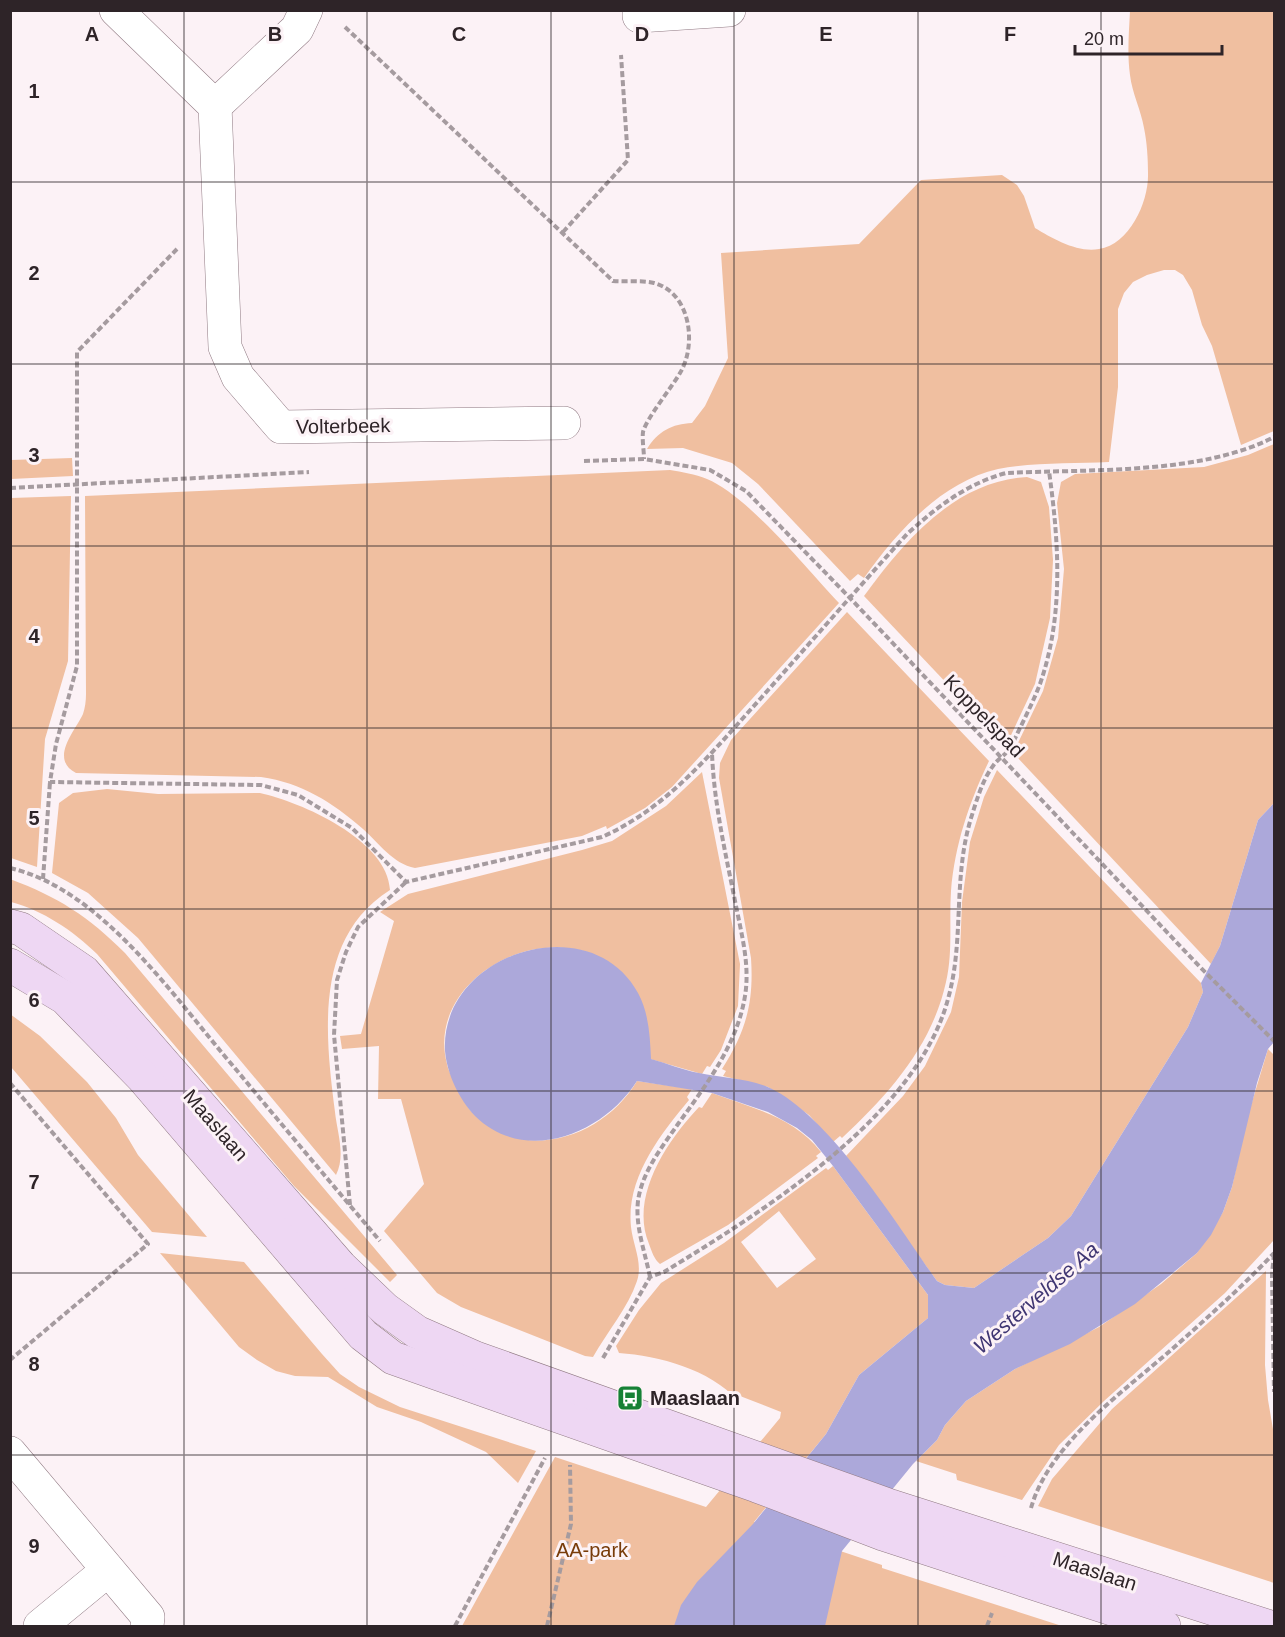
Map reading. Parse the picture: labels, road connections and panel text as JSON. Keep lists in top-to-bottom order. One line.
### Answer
{"streets":{"street":["Volterbeek","Maaslaan"],"path":["Koppelspad"]},"water":["Westerveldse Aa"],"parks":["AA-park"],"places":{"bus stop":["Maaslaan"]},"scale_bar":"20 m","grid":{"columns":["A","B","C","D","E","F"],"rows":["1","2","3","4","5","6","7","8","9"]}}
